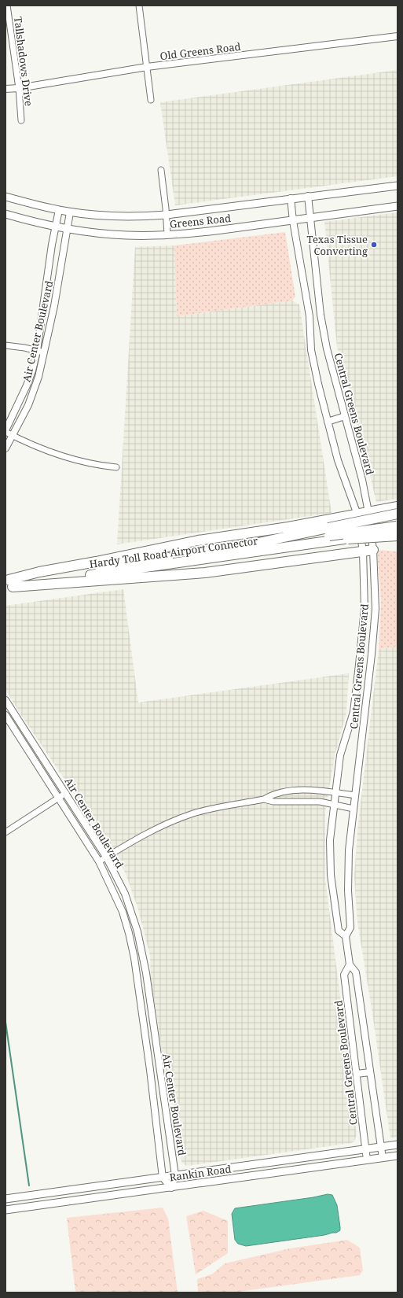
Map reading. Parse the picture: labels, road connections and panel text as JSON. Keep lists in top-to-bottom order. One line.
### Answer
{"streets":{"highway":["Hardy Toll Road Airport Connector"],"main road":["Greens Road","Rankin Road"],"street":["Old Greens Road","Tallshadows Drive","Air Center Boulevard","Central Greens Boulevard"]},"crossings":[["Old Greens Road","Tallshadows Drive"],["Greens Road","Air Center Boulevard"],["Greens Road","Central Greens Boulevard"],["Air Center Boulevard","Rankin Road"],["Central Greens Boulevard","Rankin Road"]],"places":["Texas Tissue Converting"]}
